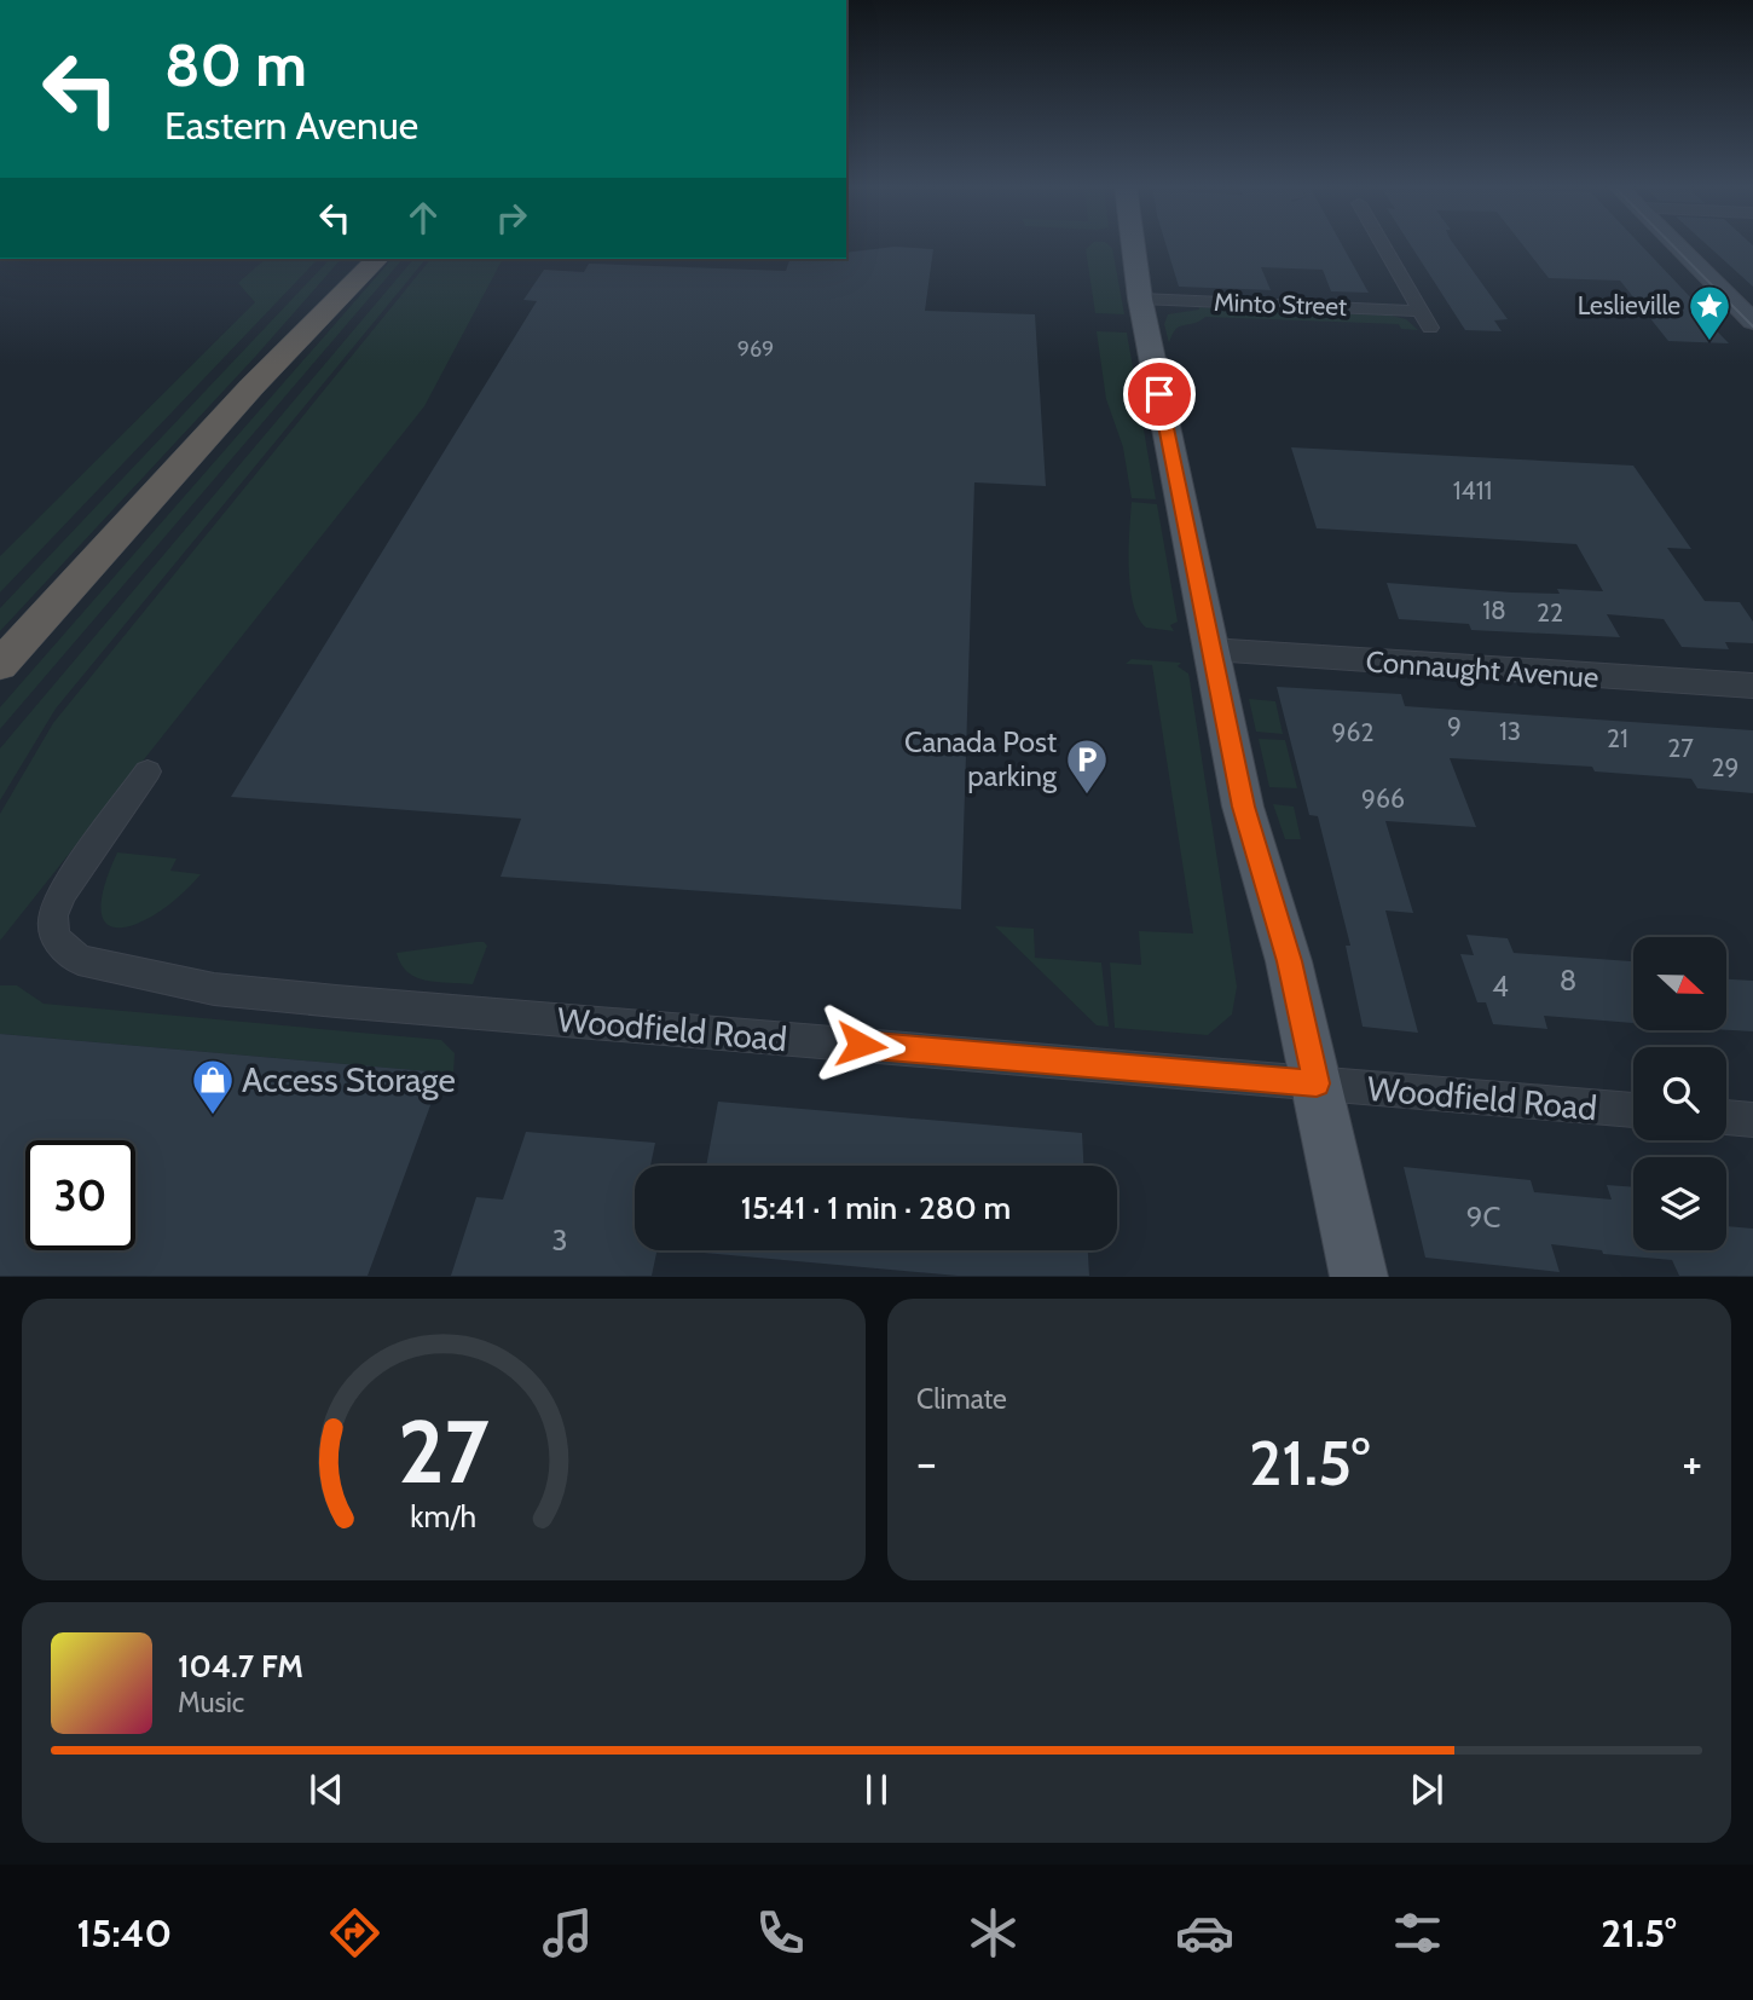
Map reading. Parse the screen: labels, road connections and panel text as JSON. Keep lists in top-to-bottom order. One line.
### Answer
{"streets":{"street":["Minto Street","Connaught Avenue","Woodfield Road"]},"places":{"place":["Leslieville"],"parking":["Canada Post parking"],"shop":["Access Storage"]},"house_numbers":["969","1411","18","22","9","13","962","21","27","29","966","8","4","9C","3"],"north":"right","page":{"turn":["80 m","Eastern Avenue"],"limit":"30","trip":"15:41 · 1 min · 280 m","tile":"Climate","heat":["−","21.5°","+"],"song":["104.7 FM","Music"],"tabs":["15:40","21.5°"],"gauge":["27","km/h"]}}
